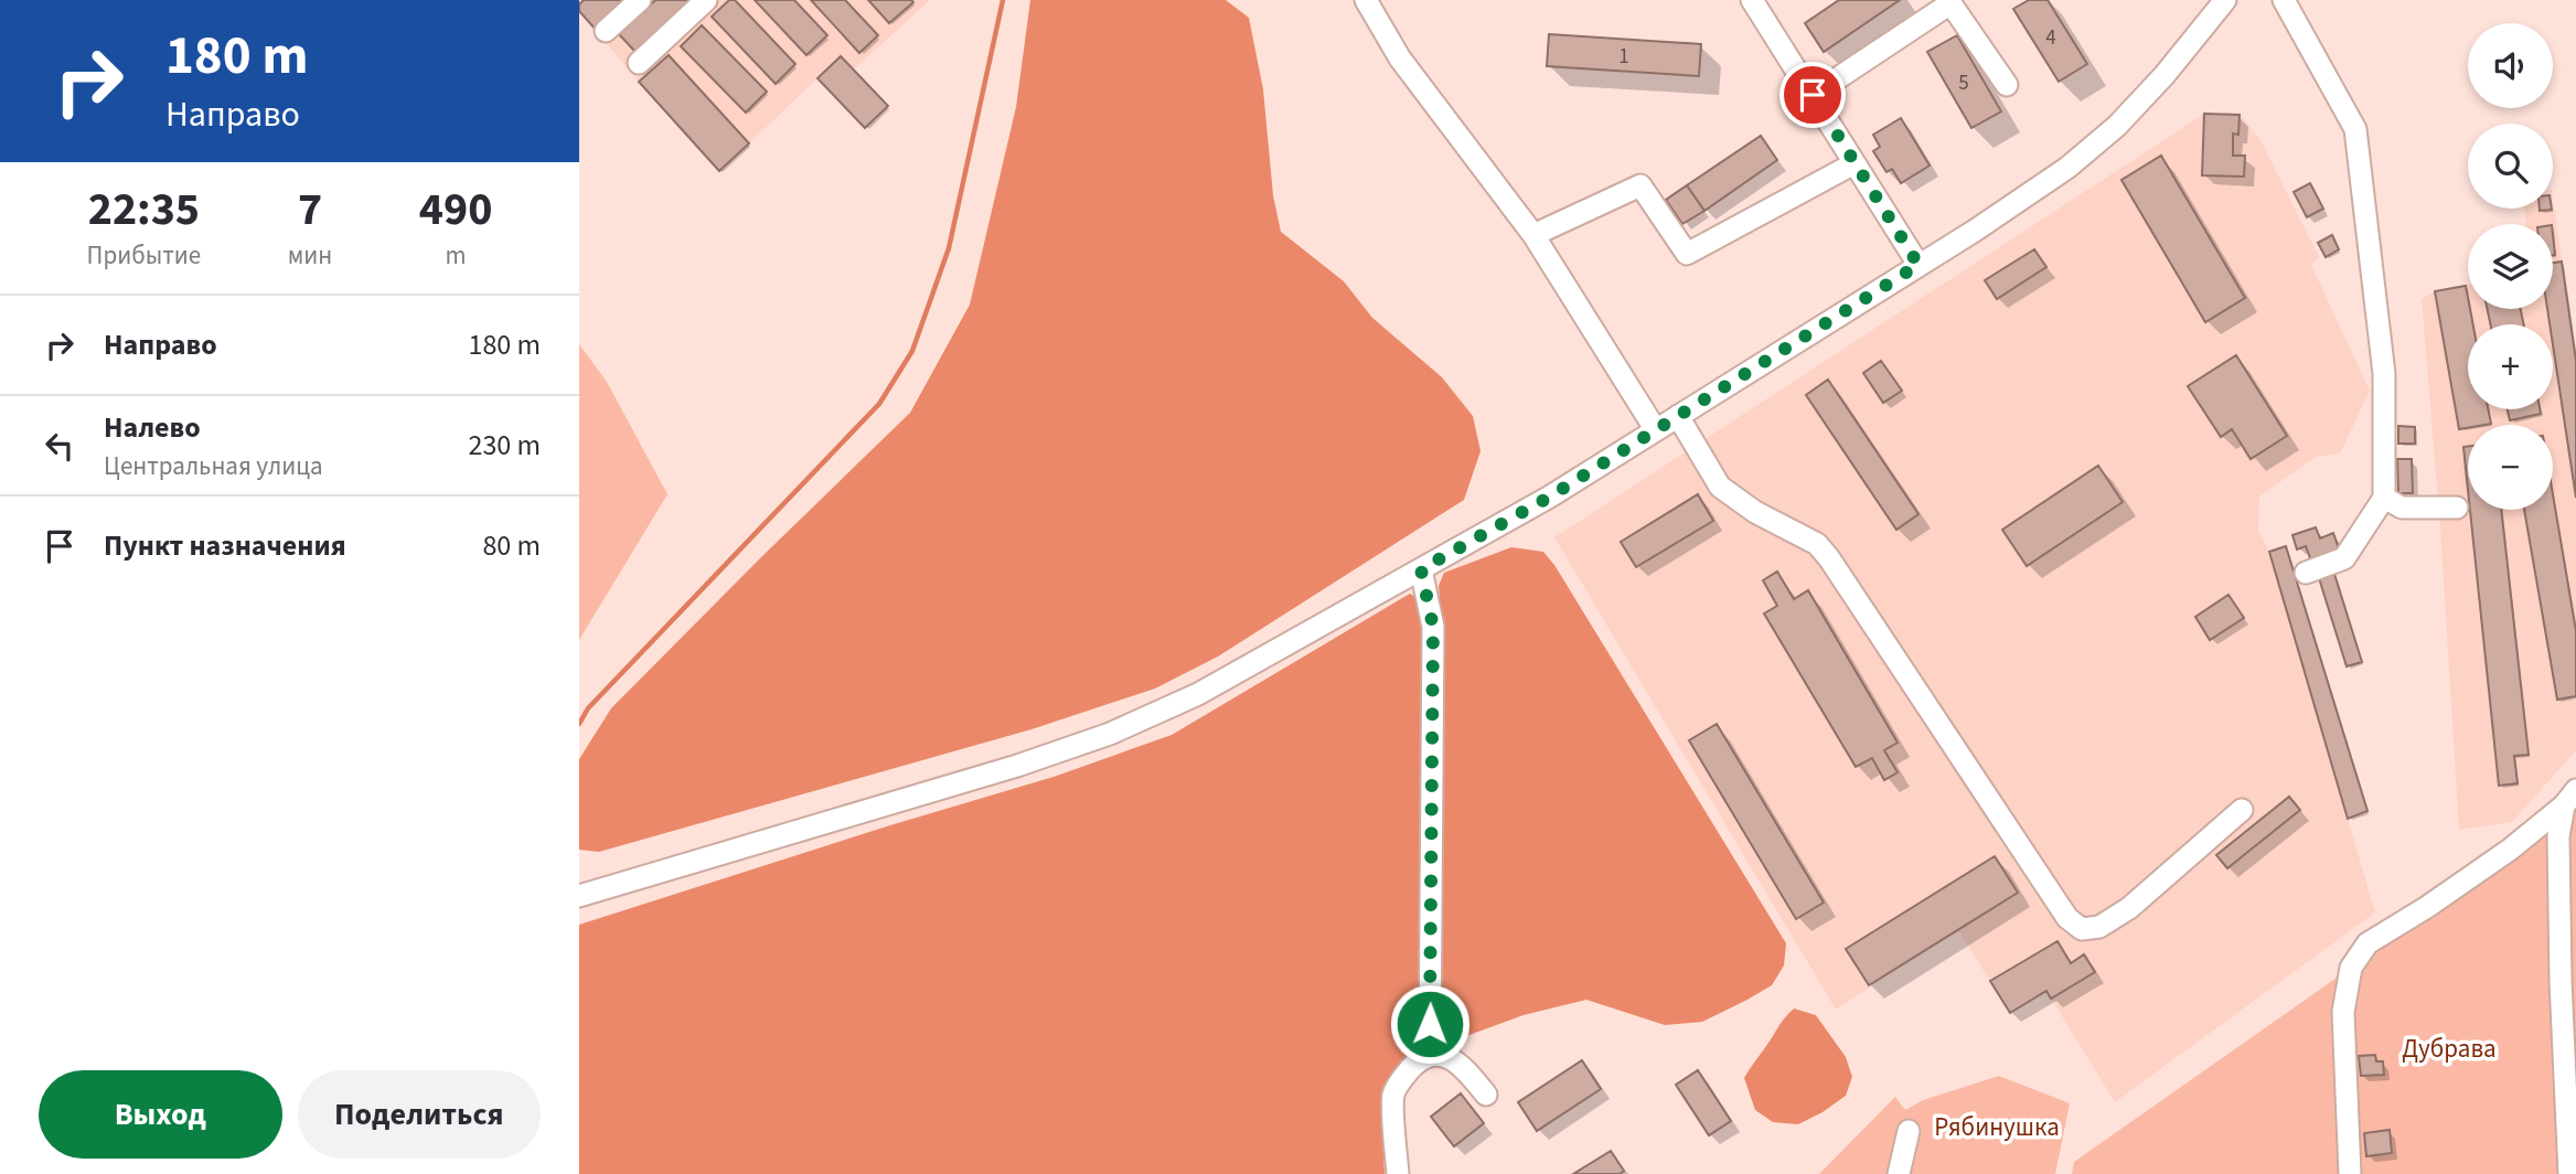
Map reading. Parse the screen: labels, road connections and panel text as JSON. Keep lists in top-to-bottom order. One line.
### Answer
{"parks":["Дубрава","Рябинушка"],"house_numbers":["4","1","5"],"page":{"turn":["180 m","Направо"],"map_buttons":["+","−"],"eta":["22:35","Прибытие","7","мин","490","m"],"list":[{"name":"Направо","value":"180 m"},{"name":"Налево","note":"Центральная улица","value":"230 m"},{"name":"Пункт назначения","value":"80 m"}],"buttons":["Выход","Поделиться"]}}
